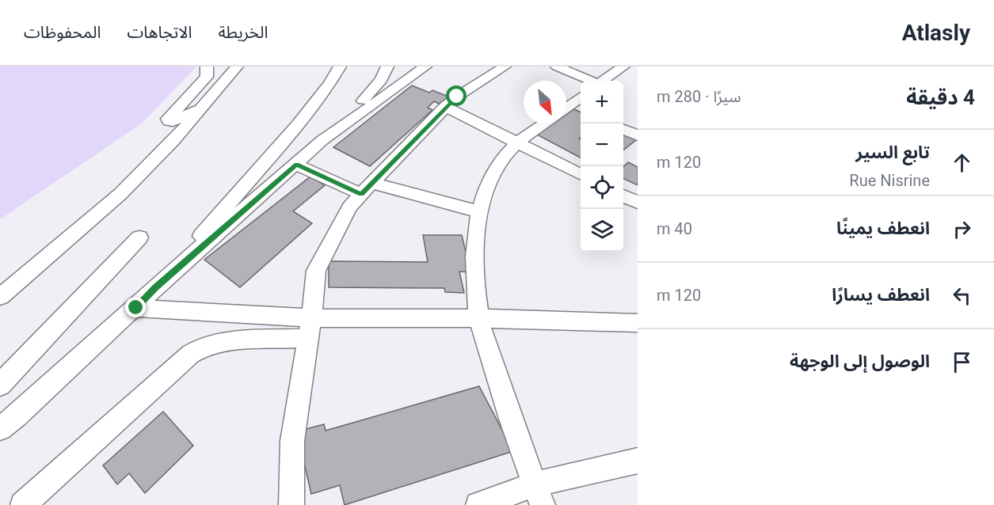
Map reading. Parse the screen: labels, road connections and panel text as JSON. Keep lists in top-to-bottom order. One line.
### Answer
{"north":"bottom right","page":{"header":"Atlasly","nav":["الخريطة","الاتجاهات","المحفوظات"],"heading":["4 دقيقة","سيرًا · 280 m"],"map_buttons":["+","−"],"list":[["تابع السير","Rue Nisrine","120 m"],["انعطف يمينًا","40 m"],["انعطف يسارًا","120 m"],"الوصول إلى الوجهة"]}}
